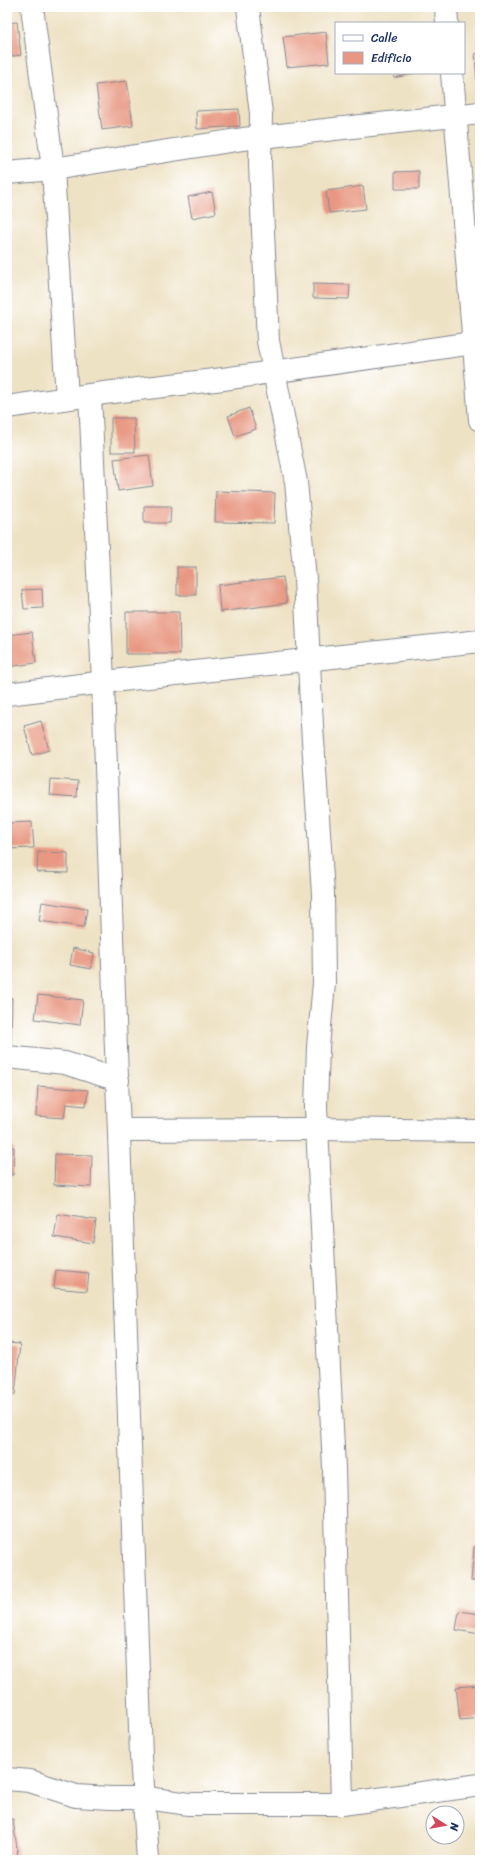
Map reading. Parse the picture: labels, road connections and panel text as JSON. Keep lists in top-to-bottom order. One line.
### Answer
{"legend":["Calle","Edificio"],"north":"right"}
